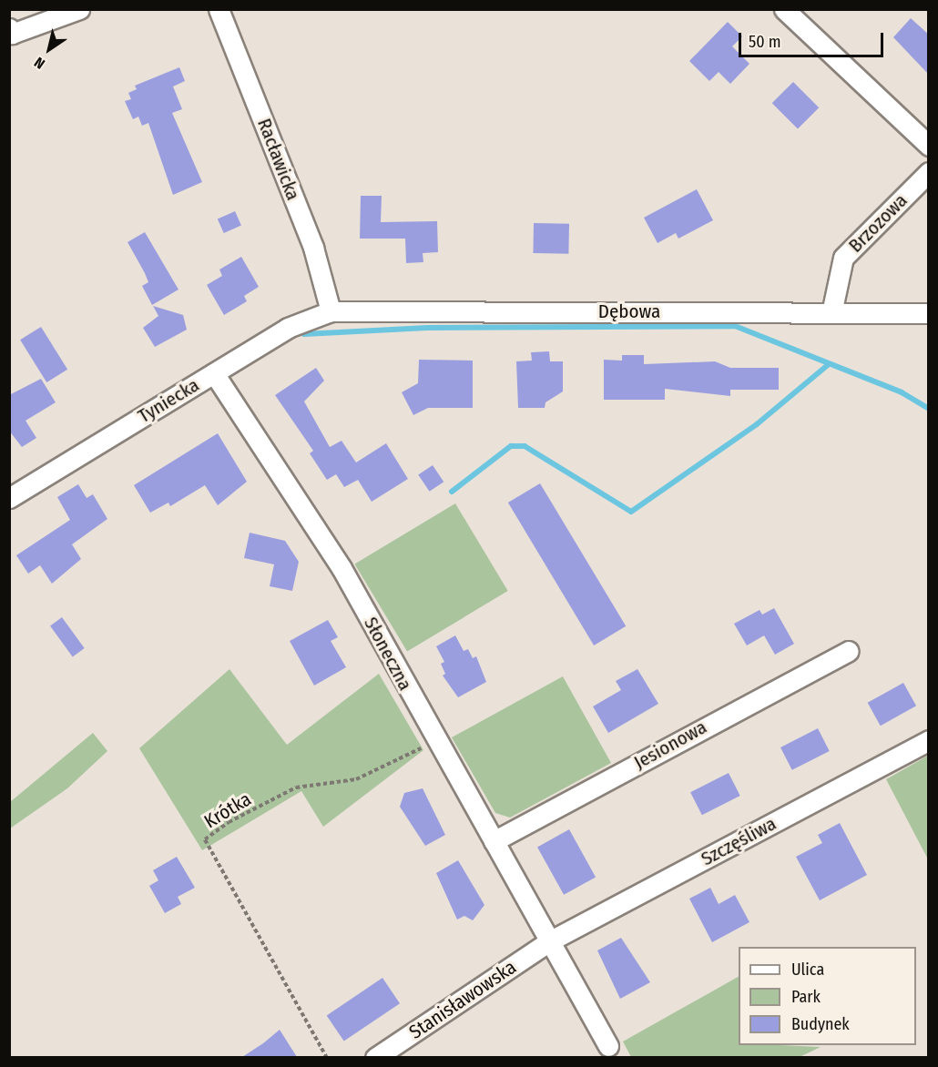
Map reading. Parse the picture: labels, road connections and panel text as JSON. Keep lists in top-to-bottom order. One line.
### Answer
{"streets":{"street":["Racławicka","Brzozowa","Dębowa","Tyniecka","Słoneczna","Jesionowa","Szczęśliwa","Stanisławowska"],"path":["Krótka"]},"crossings":[["Racławicka","Dębowa"],["Racławicka","Tyniecka"],["Brzozowa","Dębowa"],["Dębowa","Tyniecka"],["Tyniecka","Słoneczna"],["Słoneczna","Jesionowa"],["Słoneczna","Krótka"],["Słoneczna","Szczęśliwa"],["Słoneczna","Stanisławowska"],["Szczęśliwa","Stanisławowska"]],"legend":["Ulica","Park","Budynek"],"scale_bar":"50 m","north":"bottom left"}
